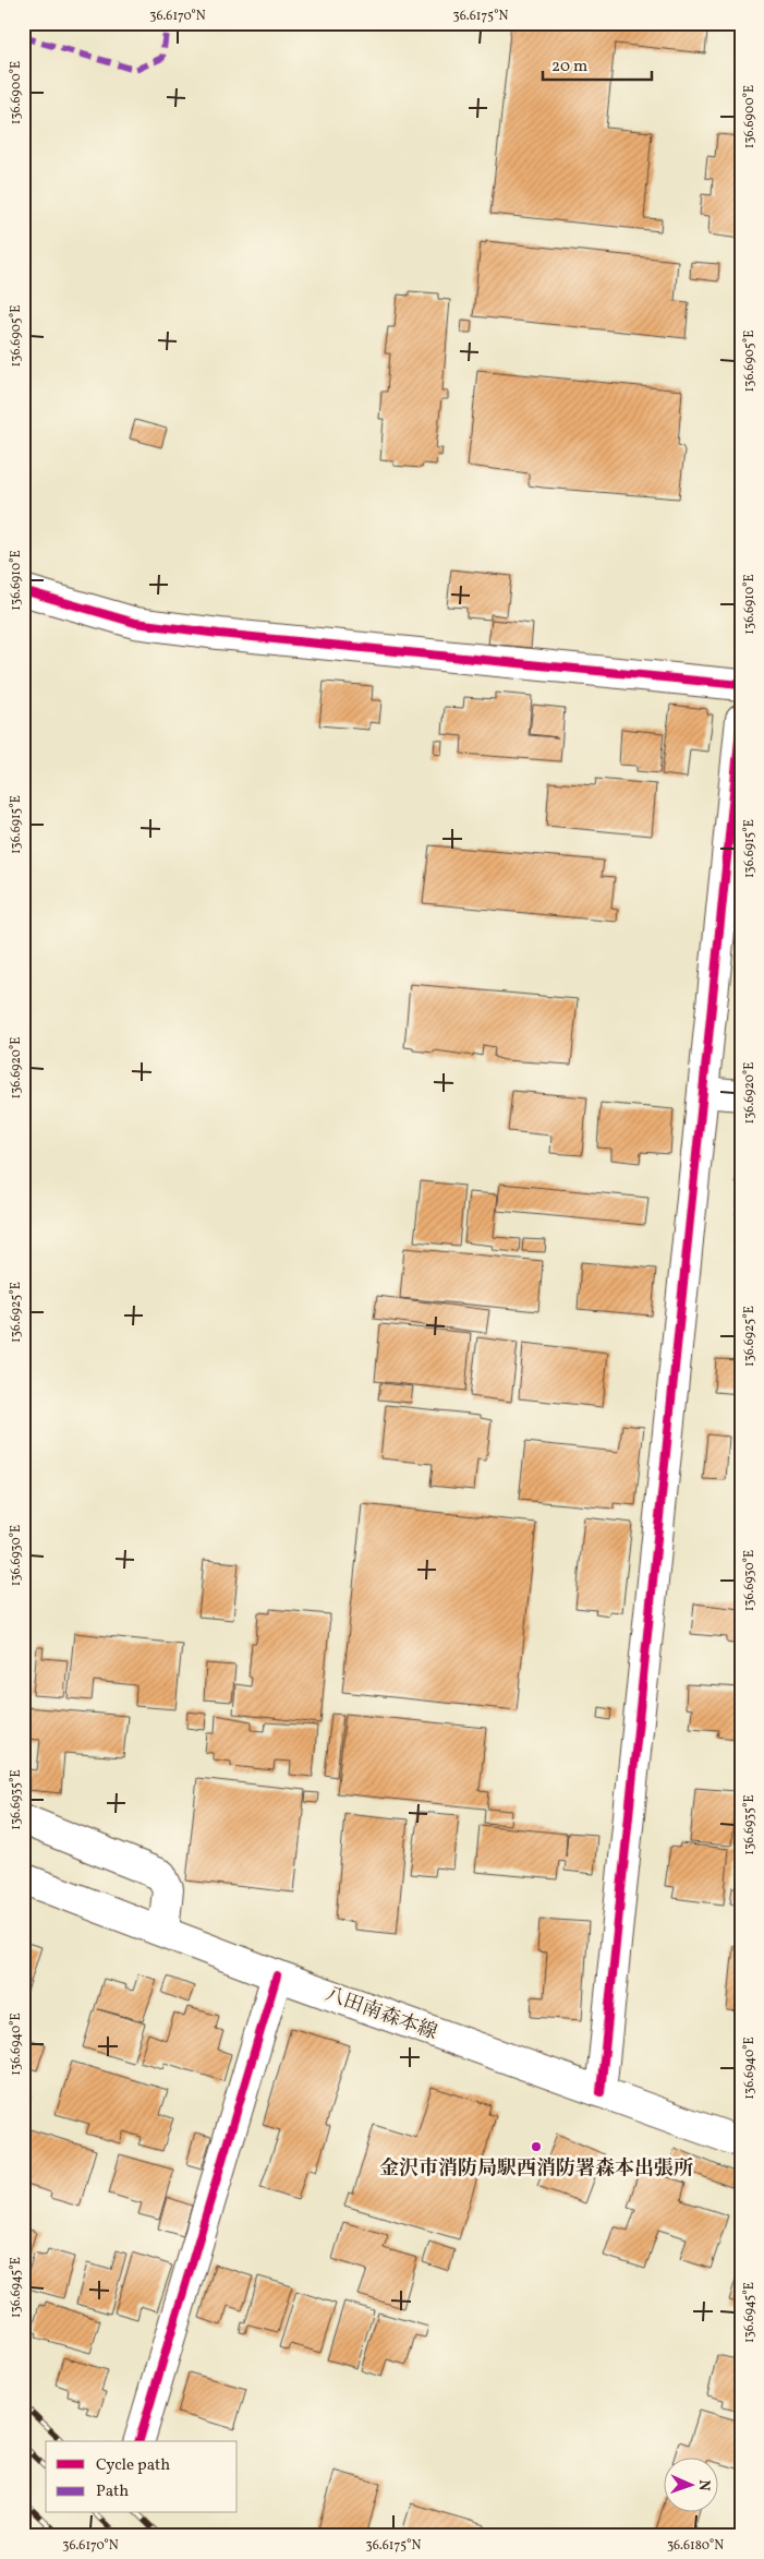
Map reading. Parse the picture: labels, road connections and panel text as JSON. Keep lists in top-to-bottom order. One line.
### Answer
{"streets":{"street":["八田南森本線"]},"places":["金沢市消防局駅西消防署森本出張所"],"legend":["Cycle path","Path"],"scale_bar":"20 m","north":"right","coordinates":["36.6170°N","36.6175°N","136.6900°E","136.6905°E","136.6910°E","136.6915°E","136.6920°E","136.6925°E","136.6930°E","136.6935°E","136.6940°E","136.6945°E","36.6180°N"]}
